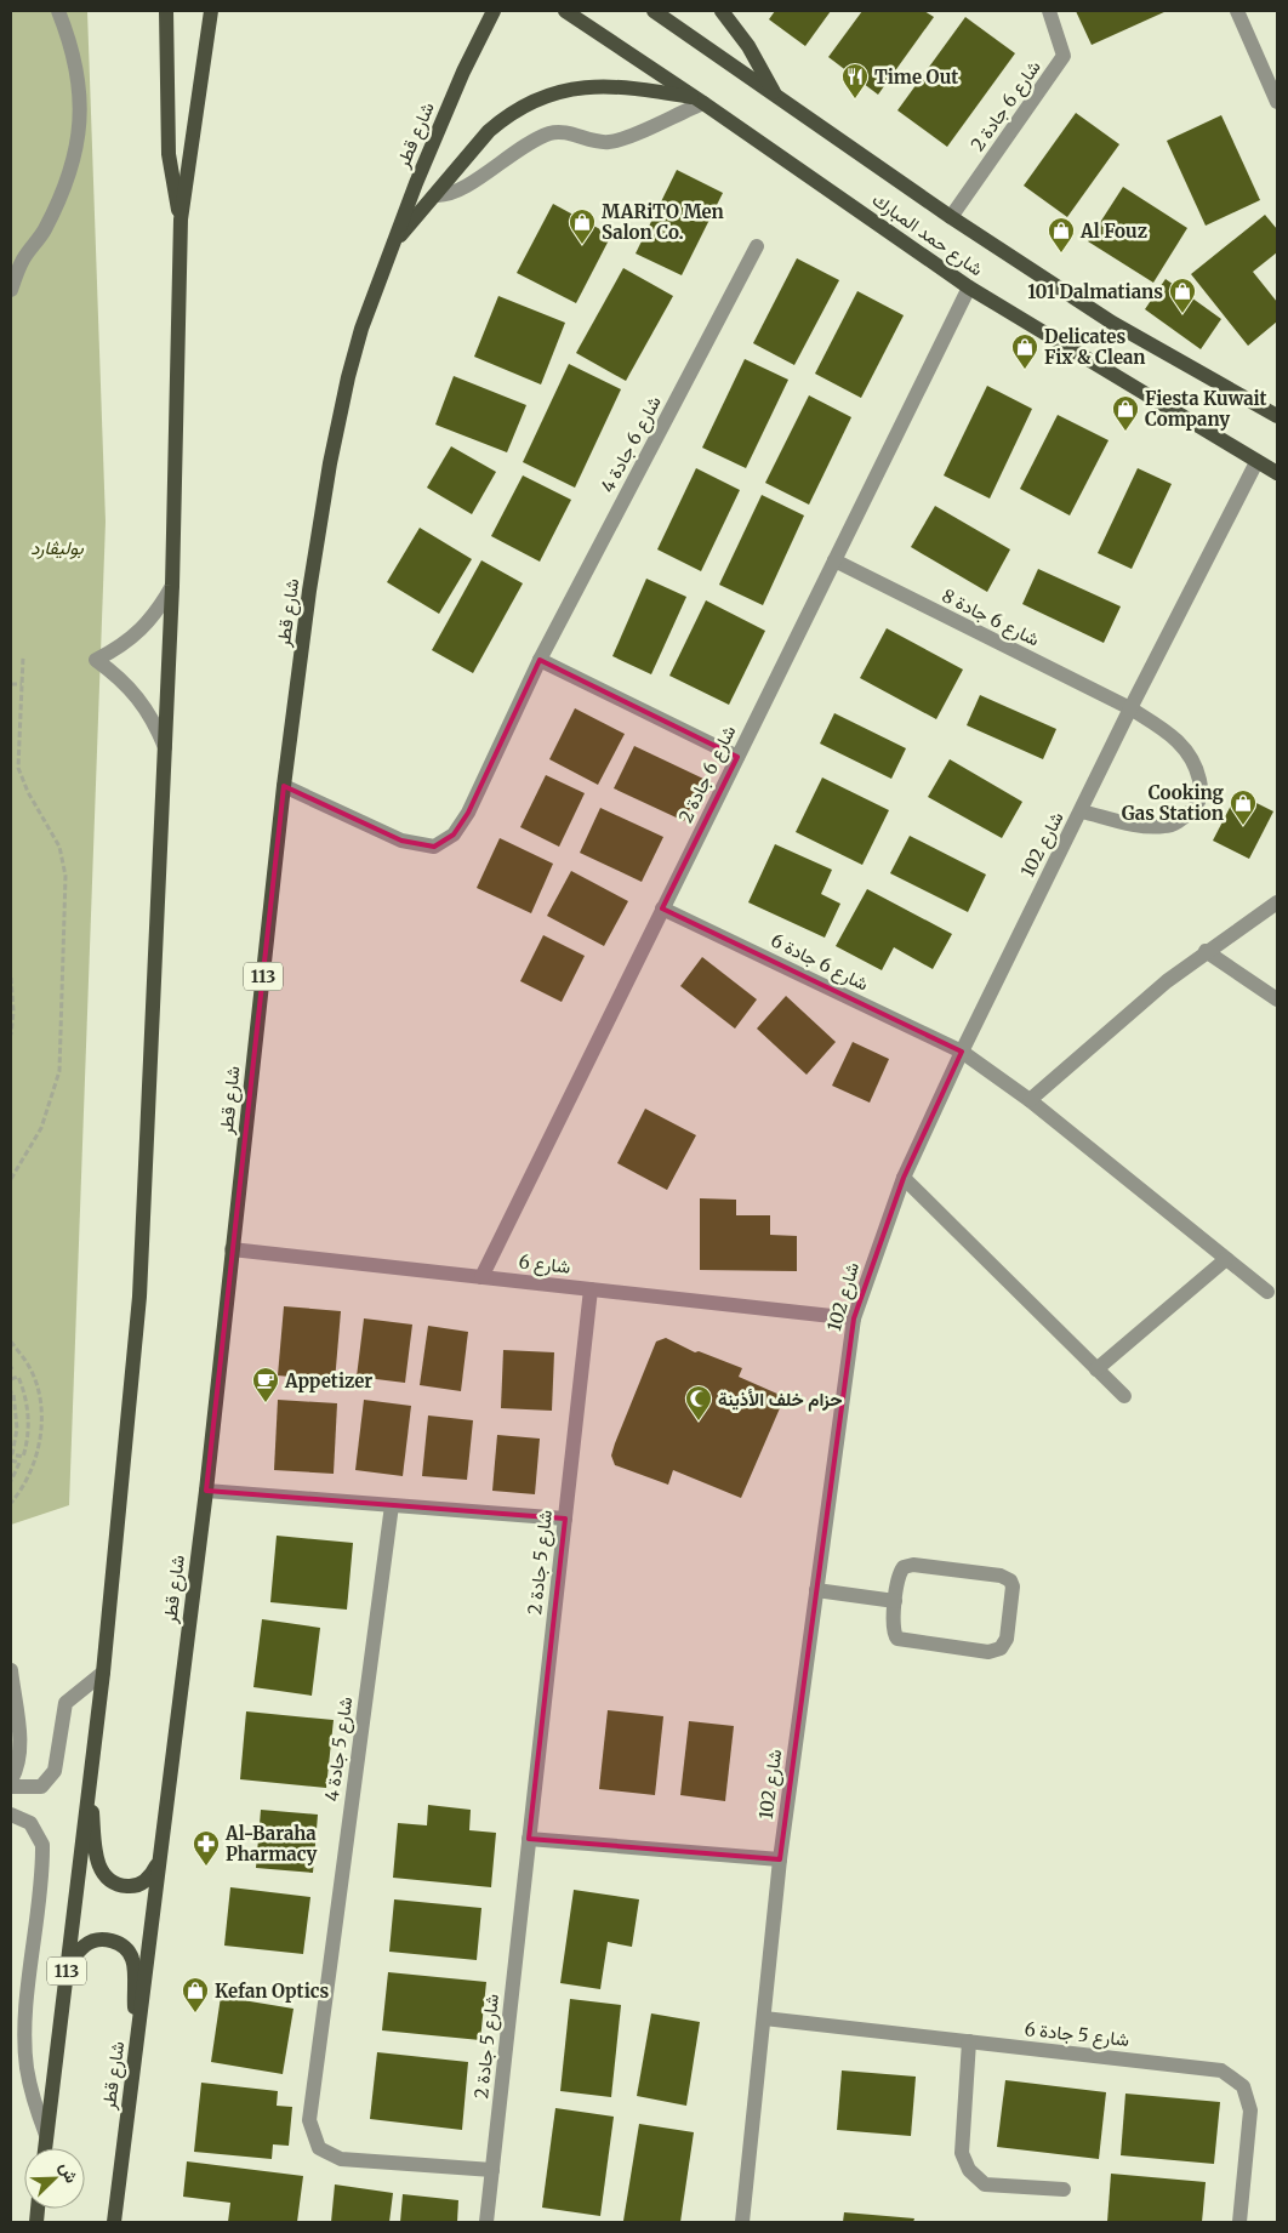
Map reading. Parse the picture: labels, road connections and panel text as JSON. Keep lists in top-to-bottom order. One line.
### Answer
{"streets":{"main road":["شارع قطر","شارع حمد المبارك","113"],"street":["شارع 6 جادة 2","شارع 6 جادة 4","شارع 6 جادة 8","شارع 102","شارع 6 جادة 6","شارع 6","شارع 5 جادة 2","شارع 5 جادة 4","شارع 5 جادة 6"]},"crossings":[["شارع 6 جادة 2","شارع حمد المبارك"],["شارع 6 جادة 2","شارع 6 جادة 8"],["شارع 6 جادة 2","شارع 6 جادة 6"],["شارع 6 جادة 2","شارع 6"],["شارع قطر","شارع 6 جادة 4"],["شارع قطر","شارع 6"],["شارع حمد المبارك","شارع 102"],["شارع 6 جادة 8","شارع 102"],["شارع 102","شارع 6 جادة 6"],["شارع 102","شارع 6"],["شارع 102","شارع 5 جادة 6"],["شارع 6","شارع 5 جادة 2"],["شارع 5 جادة 2","شارع 5 جادة 4"]],"parks":["بوليڤارد"],"places":{"restaurant":["Time Out"],"shop":["MARiTO Men Salon Co.","Al Fouz","101 Dalmatians","Delicates Fix & Clean","Fiesta Kuwait Company","Cooking Gas Station","Kefan Optics"],"cafe":["Appetizer"],"mosque":["حزام خلف الأذينة"],"pharmacy":["Al-Baraha Pharmacy"]},"north":"top right"}
